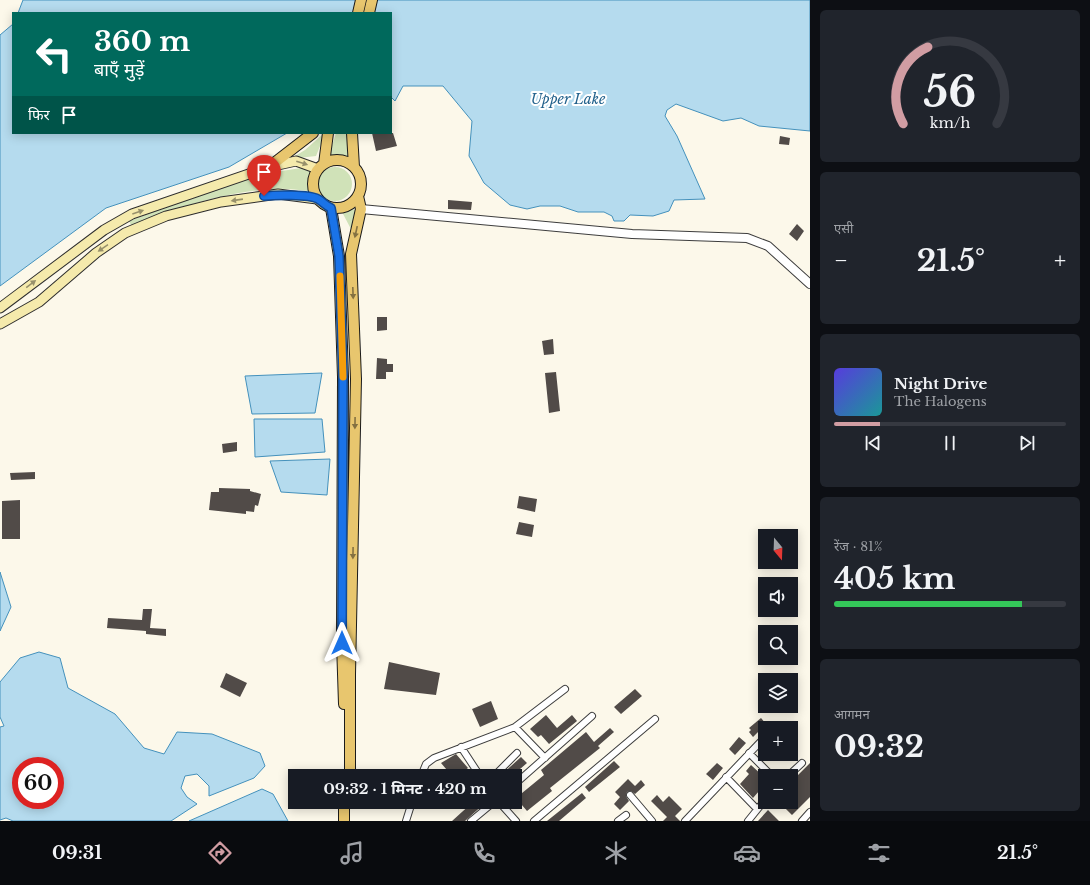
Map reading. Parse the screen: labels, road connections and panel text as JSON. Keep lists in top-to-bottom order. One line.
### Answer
{"water":["Upper Lake"],"north":"bottom","page":{"turn":["360 m","बाएँ मुड़ें"],"then":"फिर","tile":["एसी",["रेंज · 81%","405 km"],["आगमन","09:32"]],"heat":["−","21.5°","+"],"song":["Night Drive","The Halogens"],"map_buttons":["+","−"],"limit":"60","trip":"09:32 · 1 मिनट · 420 m","tabs":["09:31","21.5°"],"gauge":["56","km/h"]}}
